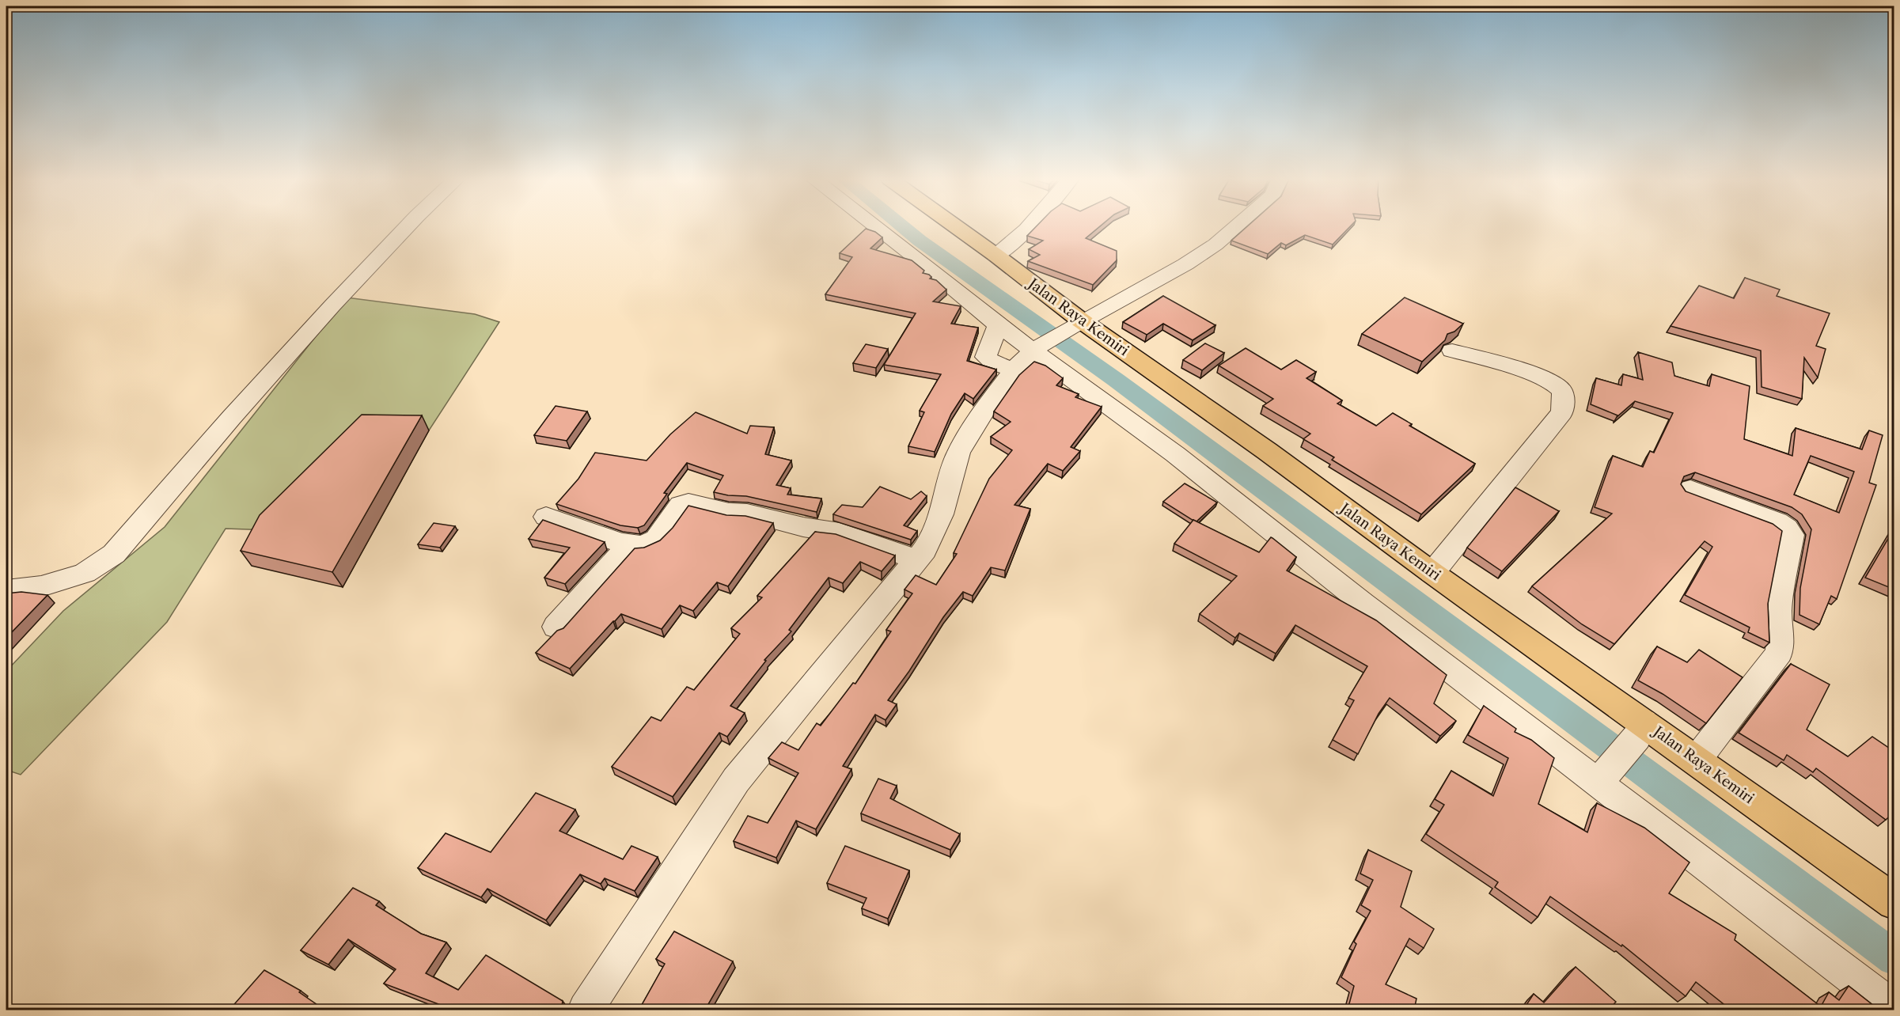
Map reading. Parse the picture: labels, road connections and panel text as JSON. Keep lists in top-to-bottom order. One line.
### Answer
{"streets":{"main road":["Jalan Raya Kemiri"]}}
